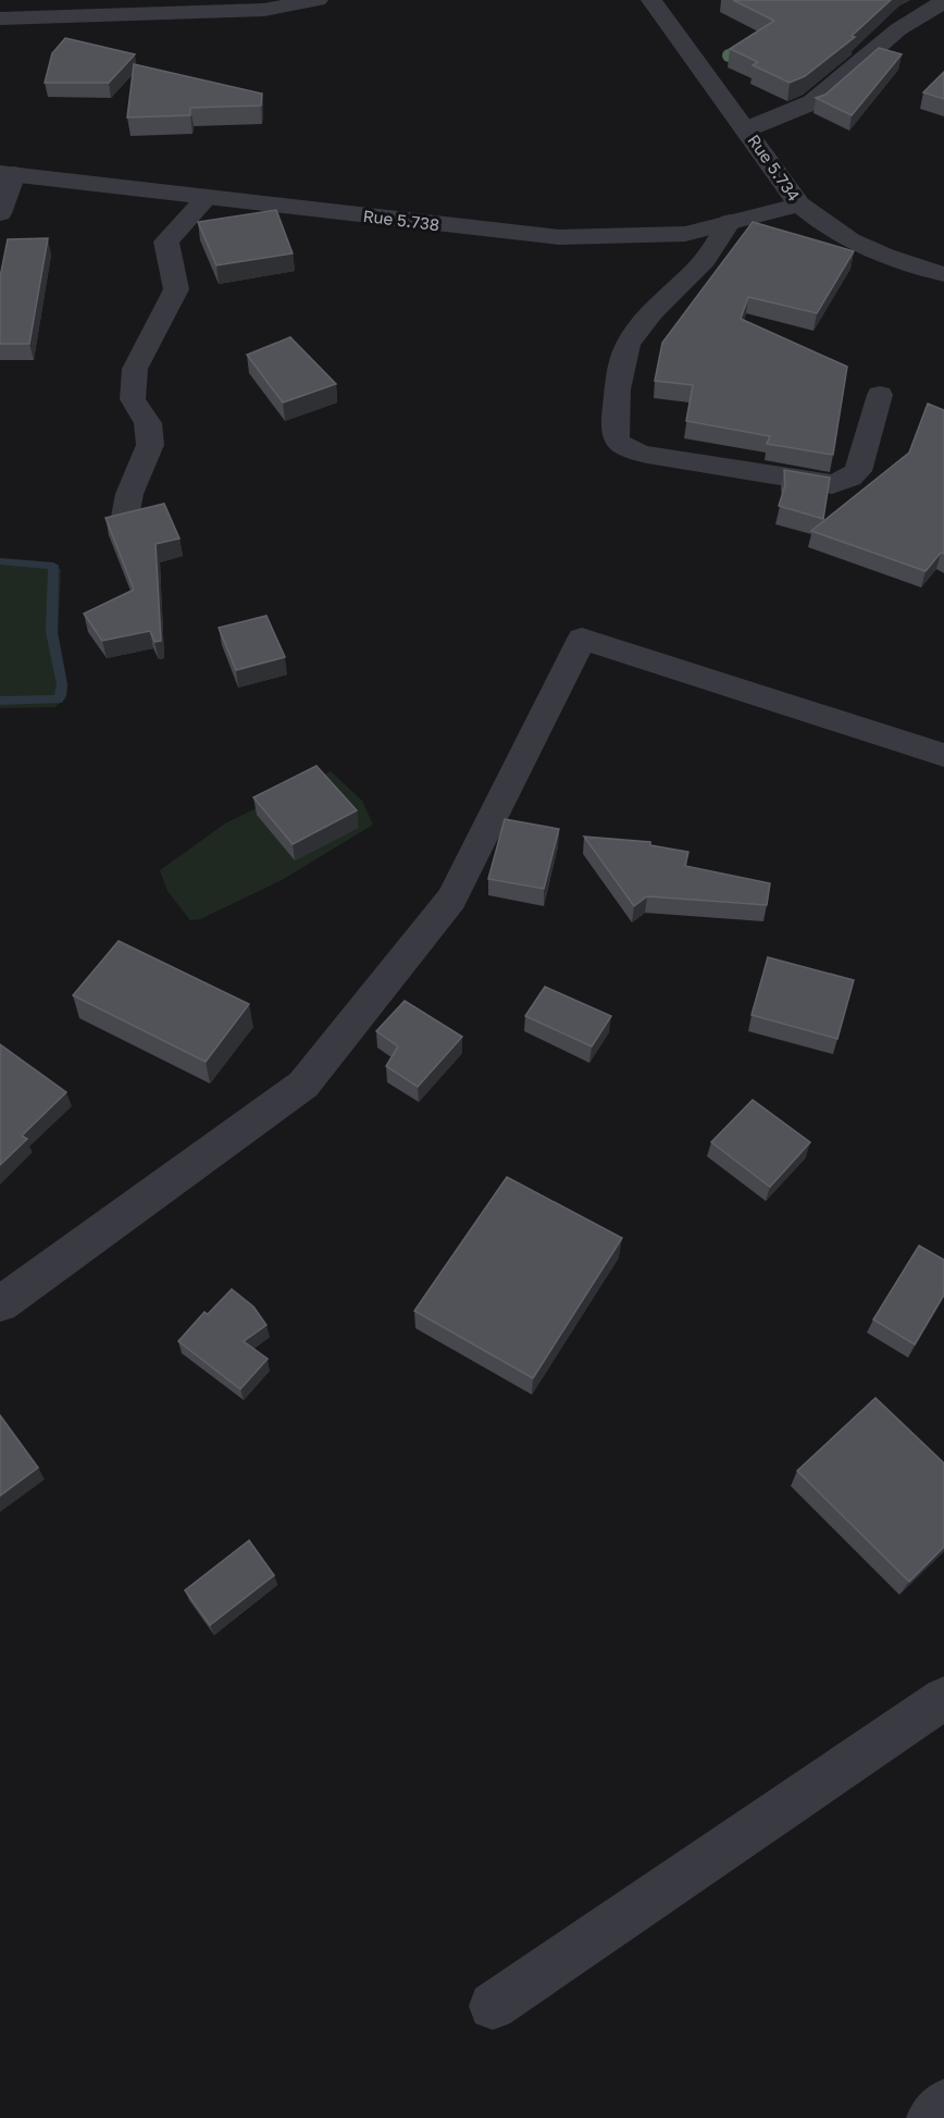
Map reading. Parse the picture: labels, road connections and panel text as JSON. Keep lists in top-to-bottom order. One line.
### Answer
{"streets":{"street":["Rue 5.734","Rue 5.738"]},"crossings":[["Rue 5.734","Rue 5.738"]]}
